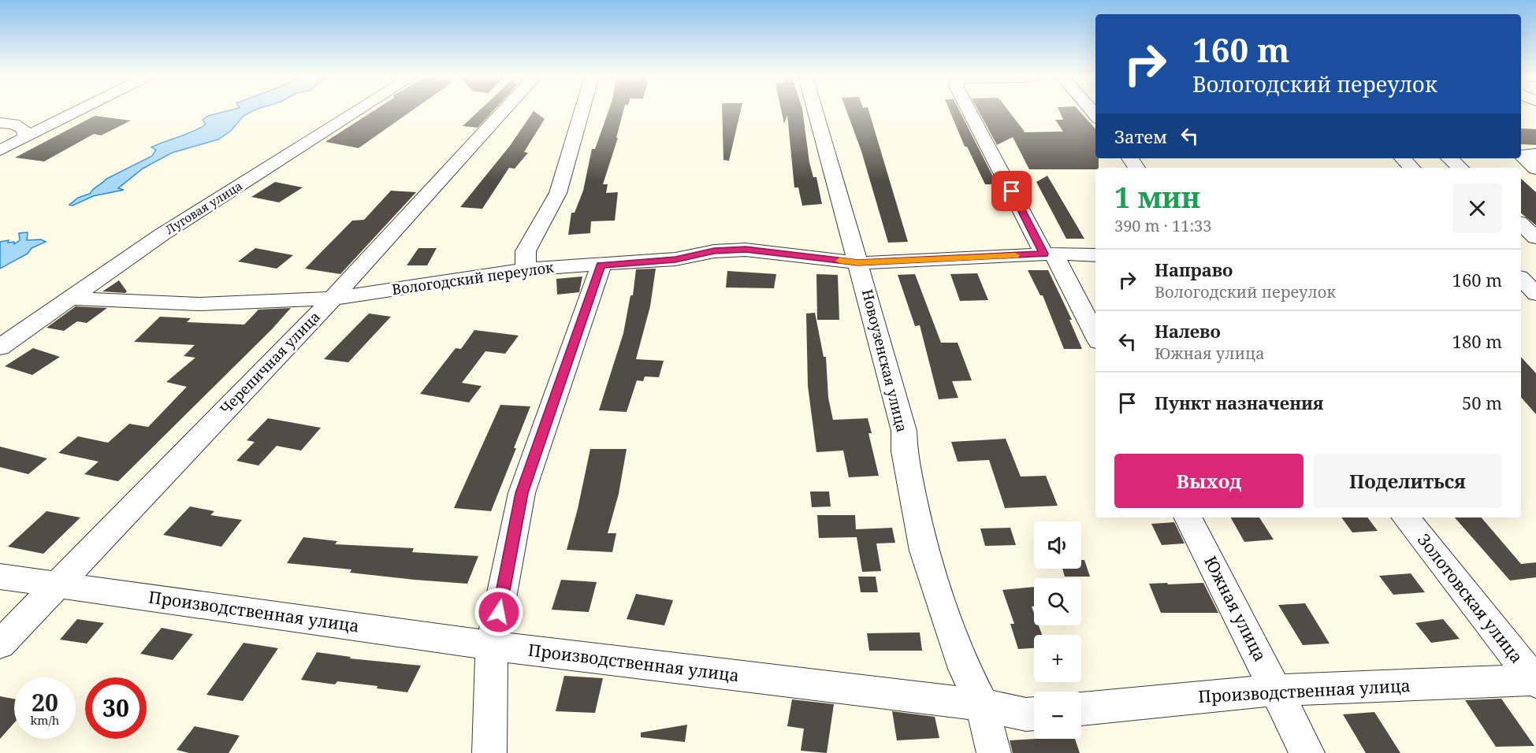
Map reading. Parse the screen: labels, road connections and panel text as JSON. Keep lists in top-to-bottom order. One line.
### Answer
{"streets":{"street":["Луговая улица","Вологодский переулок","Новоузенская улица","Черепичная улица","Золотовская улица","Южная улица","Производственная улица"]},"crossings":[["Луговая улица","Вологодский переулок"],["Вологодский переулок","Новоузенская улица"],["Вологодский переулок","Черепичная улица"],["Новоузенская улица","Производственная улица"],["Черепичная улица","Производственная улица"],["Золотовская улица","Производственная улица"],["Южная улица","Производственная улица"]],"page":{"turn":["160 m","Вологодский переулок"],"then":"Затем","heading":["1 мин","390 m · 11:33"],"list":[{"name":"Направо","note":"Вологодский переулок","value":"160 m"},{"name":"Налево","note":"Южная улица","value":"180 m"},{"name":"Пункт назначения","value":"50 m"}],"buttons":["Выход","Поделиться"],"map_buttons":["+","−"],"speed":"20 km/h","limit":"30"}}
